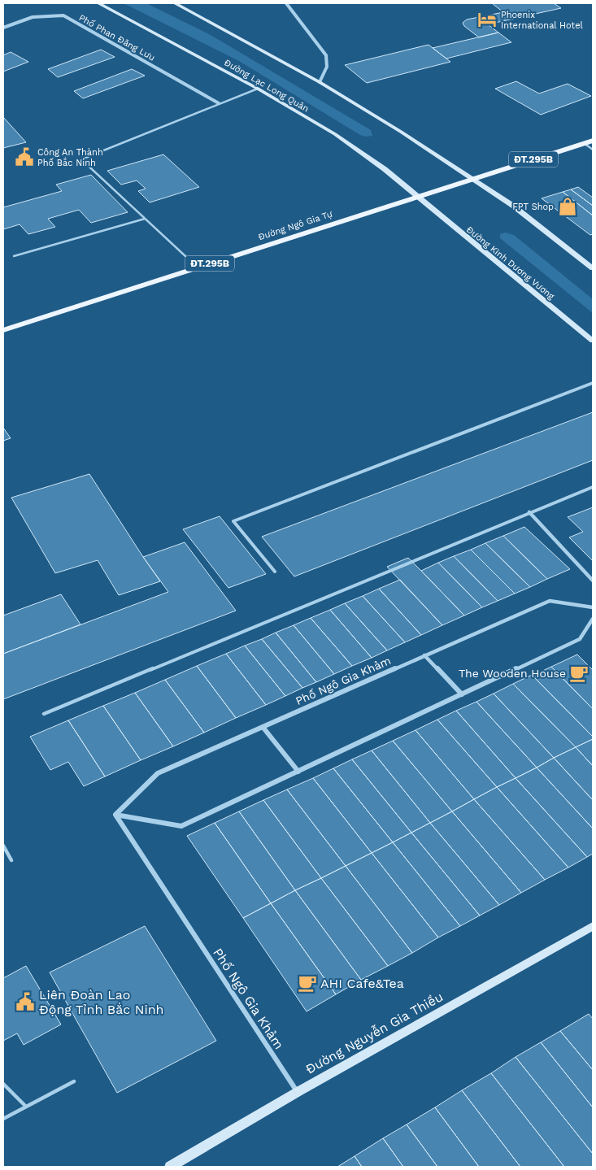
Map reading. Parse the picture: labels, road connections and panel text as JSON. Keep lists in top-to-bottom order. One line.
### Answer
{"streets":{"main road":["Đường Lạc Long Quân","ĐT.295B","Đường Ngô Gia Tự","Đường Kinh Dương Vương","Đường Nguyễn Gia Thiều"],"street":["Phố Phan Đăng Lưu","Phố Ngô Gia Khảm"]},"crossings":[["Đường Lạc Long Quân","Đường Ngô Gia Tự"],["Đường Lạc Long Quân","Đường Kinh Dương Vương"],["Đường Ngô Gia Tự","Đường Kinh Dương Vương"],["Phố Ngô Gia Khảm","Đường Nguyễn Gia Thiều"]],"places":{"hotel":["Phoenix International Hotel"],"public building":["Công An Thành Phố Bắc Ninh","Liên Đoàn Lao Động Tỉnh Bắc Ninh"],"shop":["FPT Shop"],"cafe":["The Wooden House","AHI Cafe&Tea"]}}
